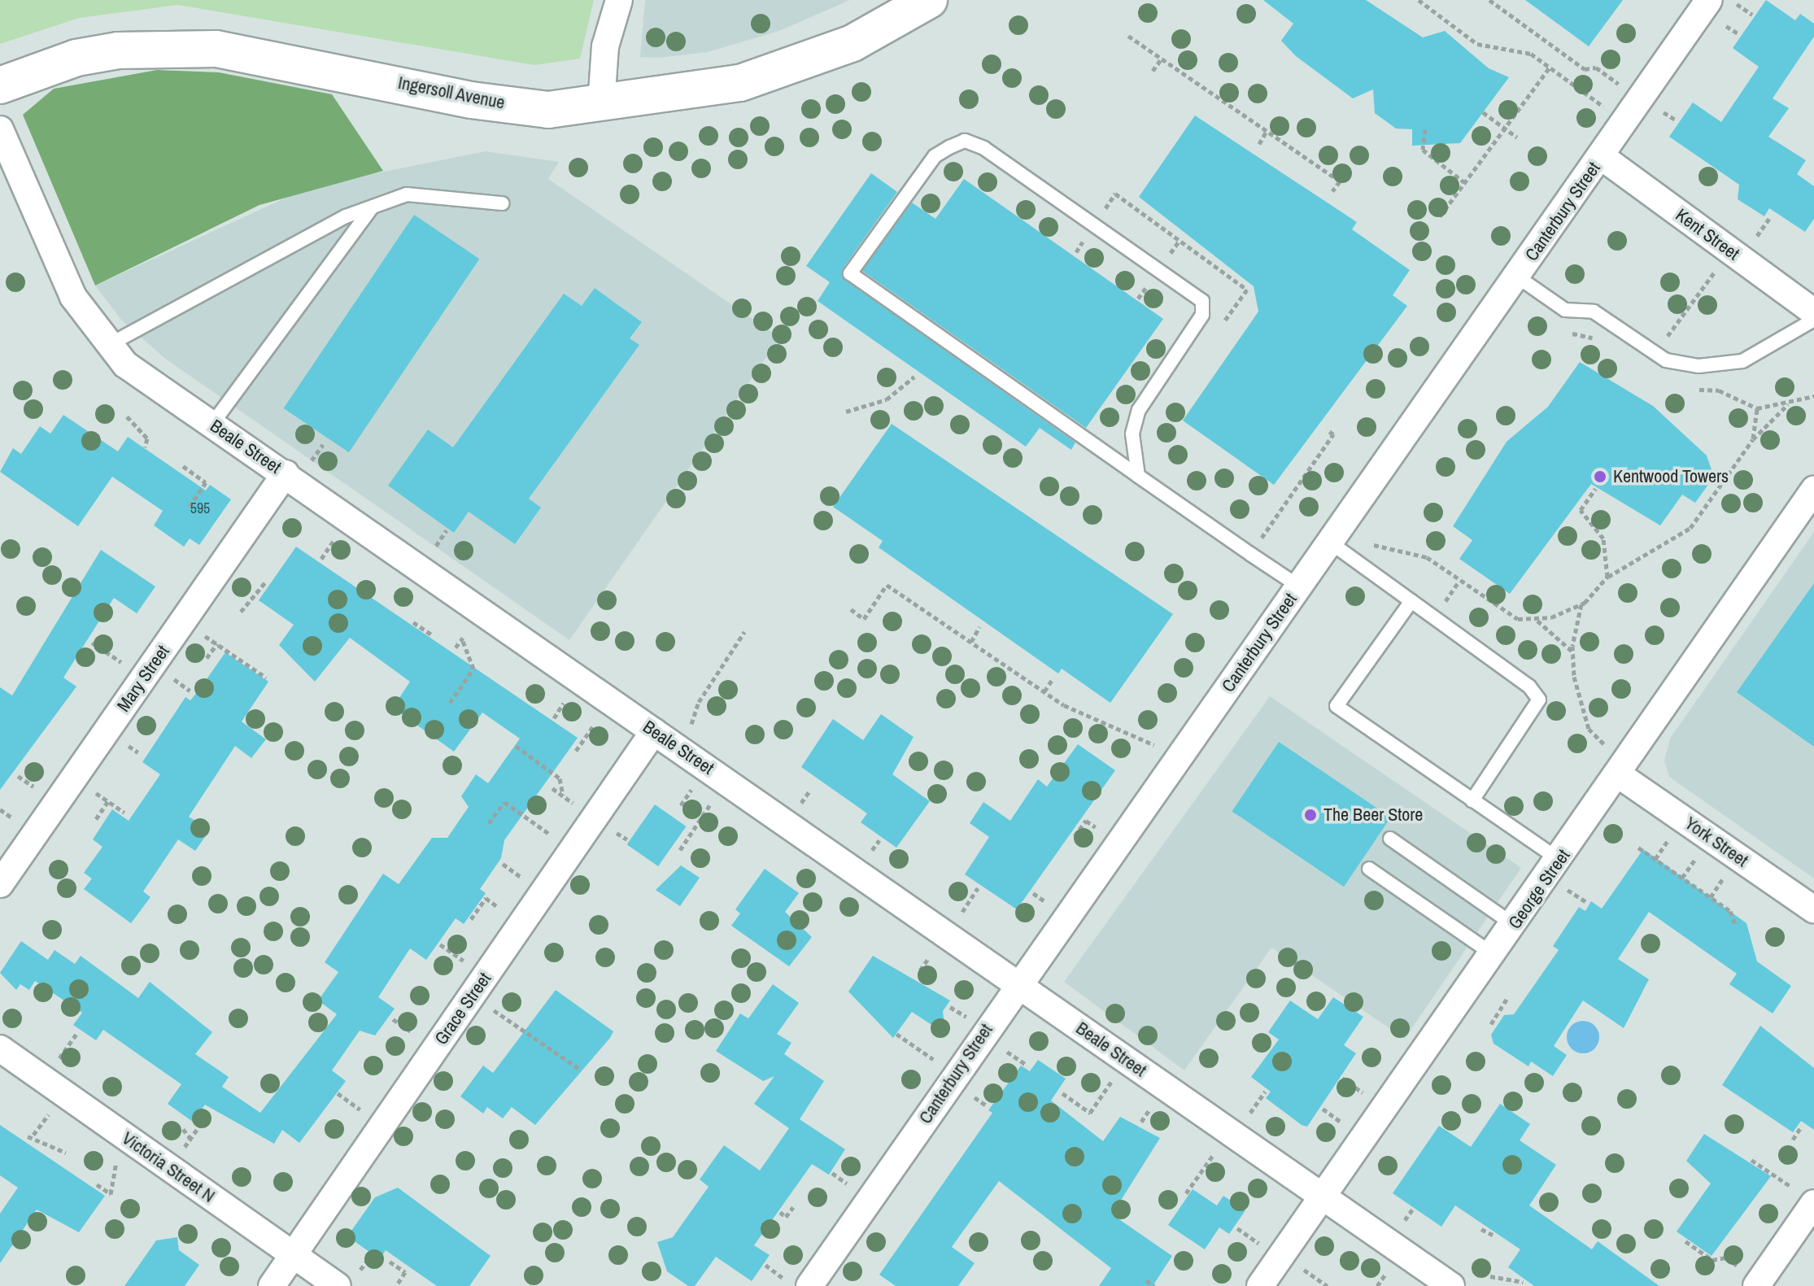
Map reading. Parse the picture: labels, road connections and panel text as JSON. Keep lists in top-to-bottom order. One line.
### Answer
{"streets":{"street":["Ingersoll Avenue","Canterbury Street","Kent Street","Beale Street","Mary Street","York Street","George Street","Grace Street","Victoria Street N"]},"crossings":[["Canterbury Street","Kent Street"],["Canterbury Street","Beale Street"],["Beale Street","Mary Street"],["Beale Street","George Street"],["Beale Street","Grace Street"],["York Street","George Street"],["Grace Street","Victoria Street N"]],"places":["Kentwood Towers","The Beer Store"],"house_numbers":["595"]}
